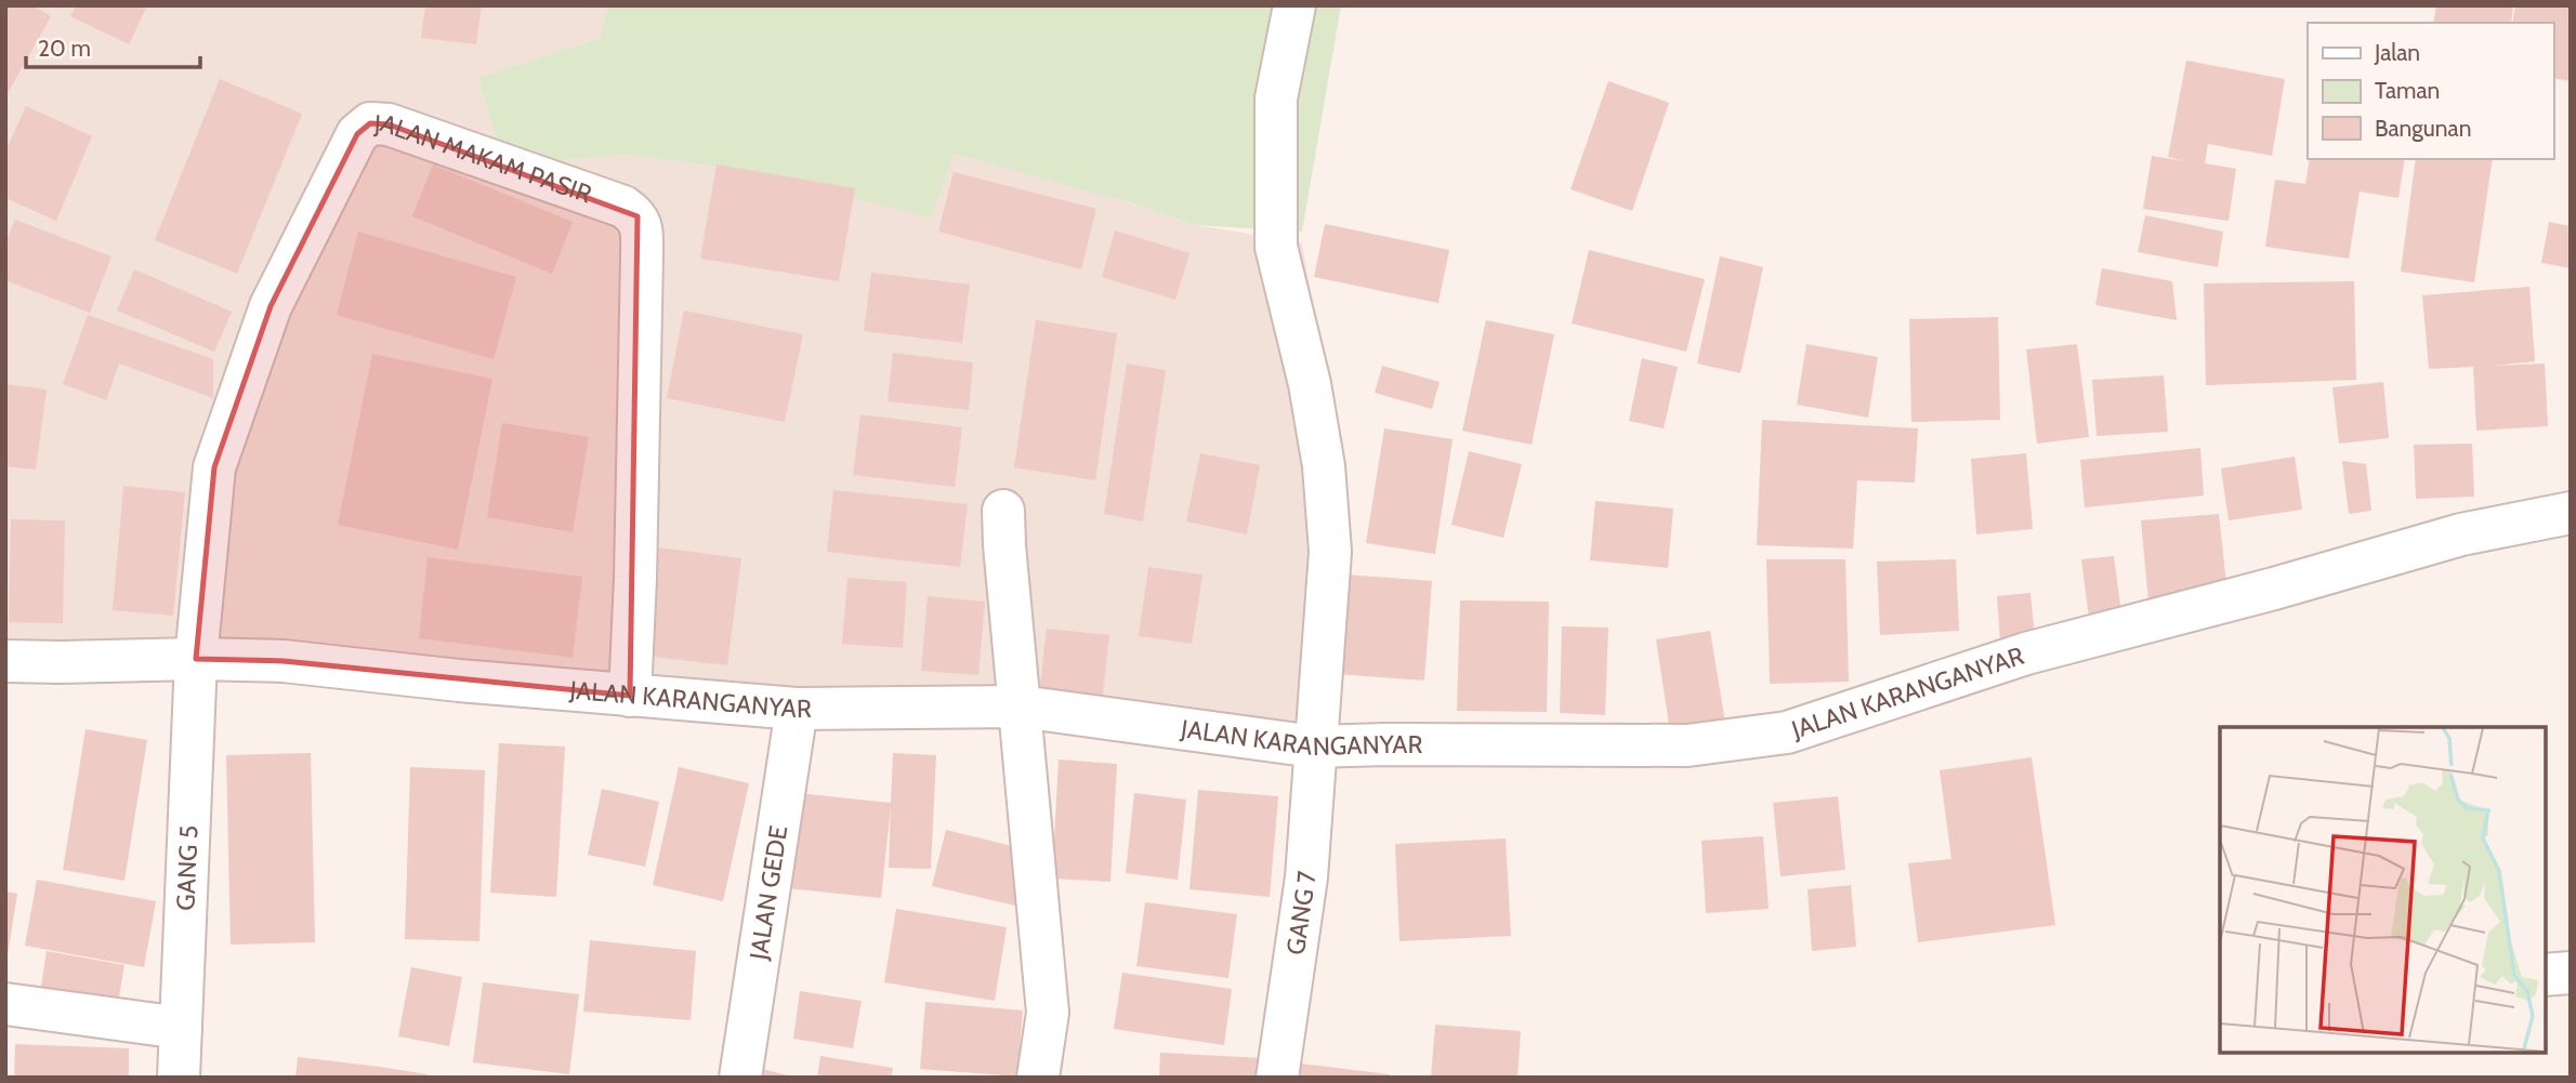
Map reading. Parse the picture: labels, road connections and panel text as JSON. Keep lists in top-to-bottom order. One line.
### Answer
{"streets":{"street":["JALAN MAKAM PASIR","JALAN KARANGANYAR","GANG 5","JALAN GEDE","GANG 7"]},"crossings":[["JALAN MAKAM PASIR","JALAN KARANGANYAR"],["JALAN MAKAM PASIR","GANG 5"],["JALAN KARANGANYAR","GANG 5"],["JALAN KARANGANYAR","JALAN GEDE"],["JALAN KARANGANYAR","GANG 7"]],"legend":["Jalan","Taman","Bangunan"],"scale_bar":"20 m"}
